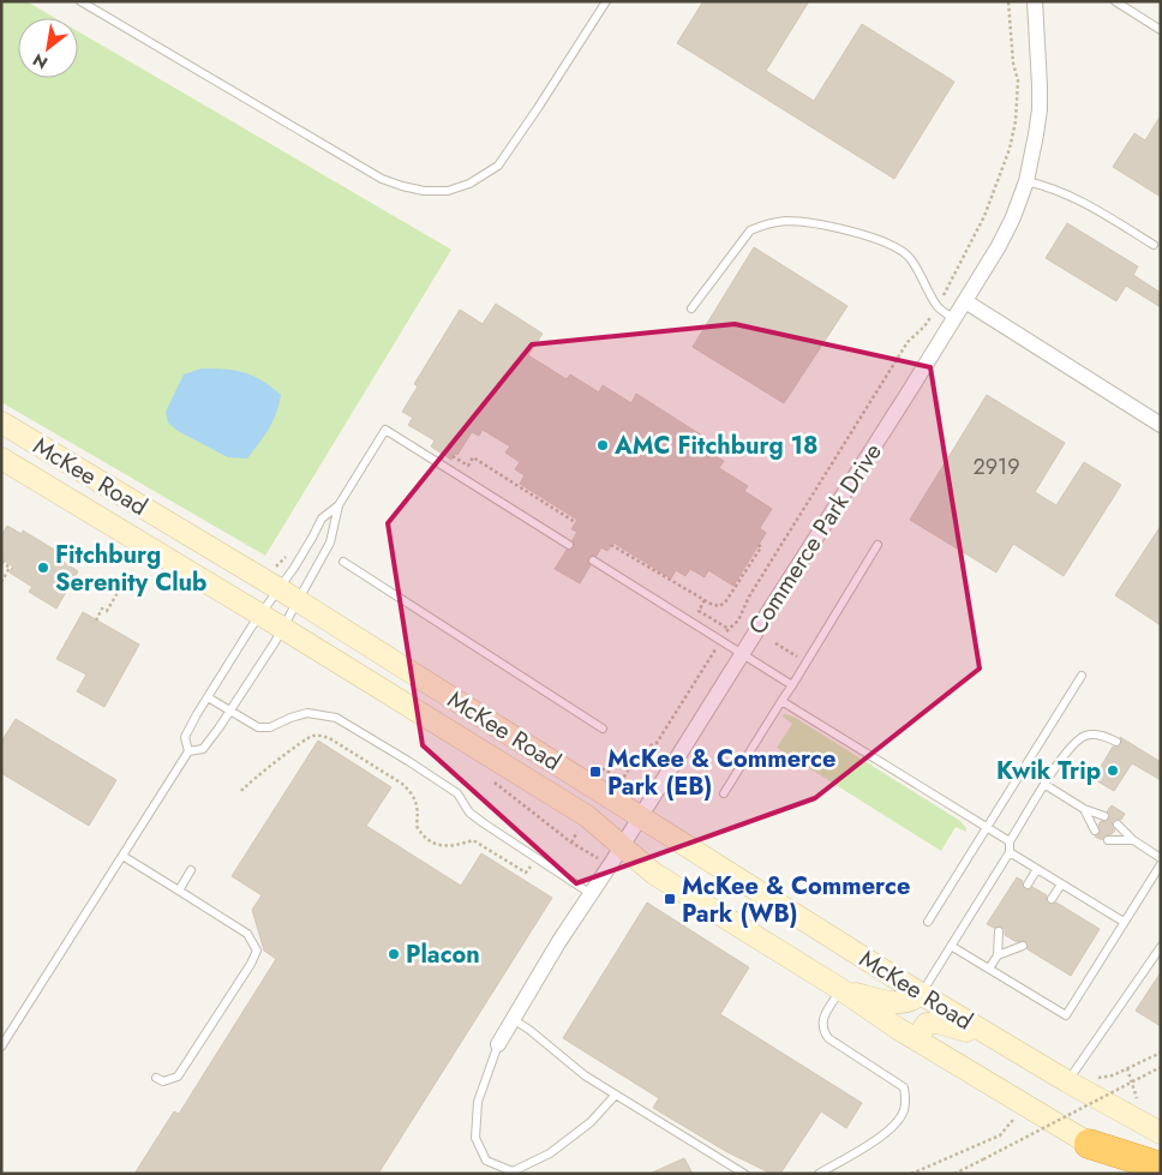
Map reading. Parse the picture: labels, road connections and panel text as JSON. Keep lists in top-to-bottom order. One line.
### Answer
{"streets":{"main road":["McKee Road"],"street":["Commerce Park Drive"]},"crossings":[["McKee Road","Commerce Park Drive"]],"places":{"other":["AMC Fitchburg 18","Fitchburg Serenity Club","Kwik Trip","Placon"],"transit":["McKee & Commerce Park (EB)","McKee & Commerce Park (WB)"]},"house_numbers":["2919"],"north":"bottom left"}
